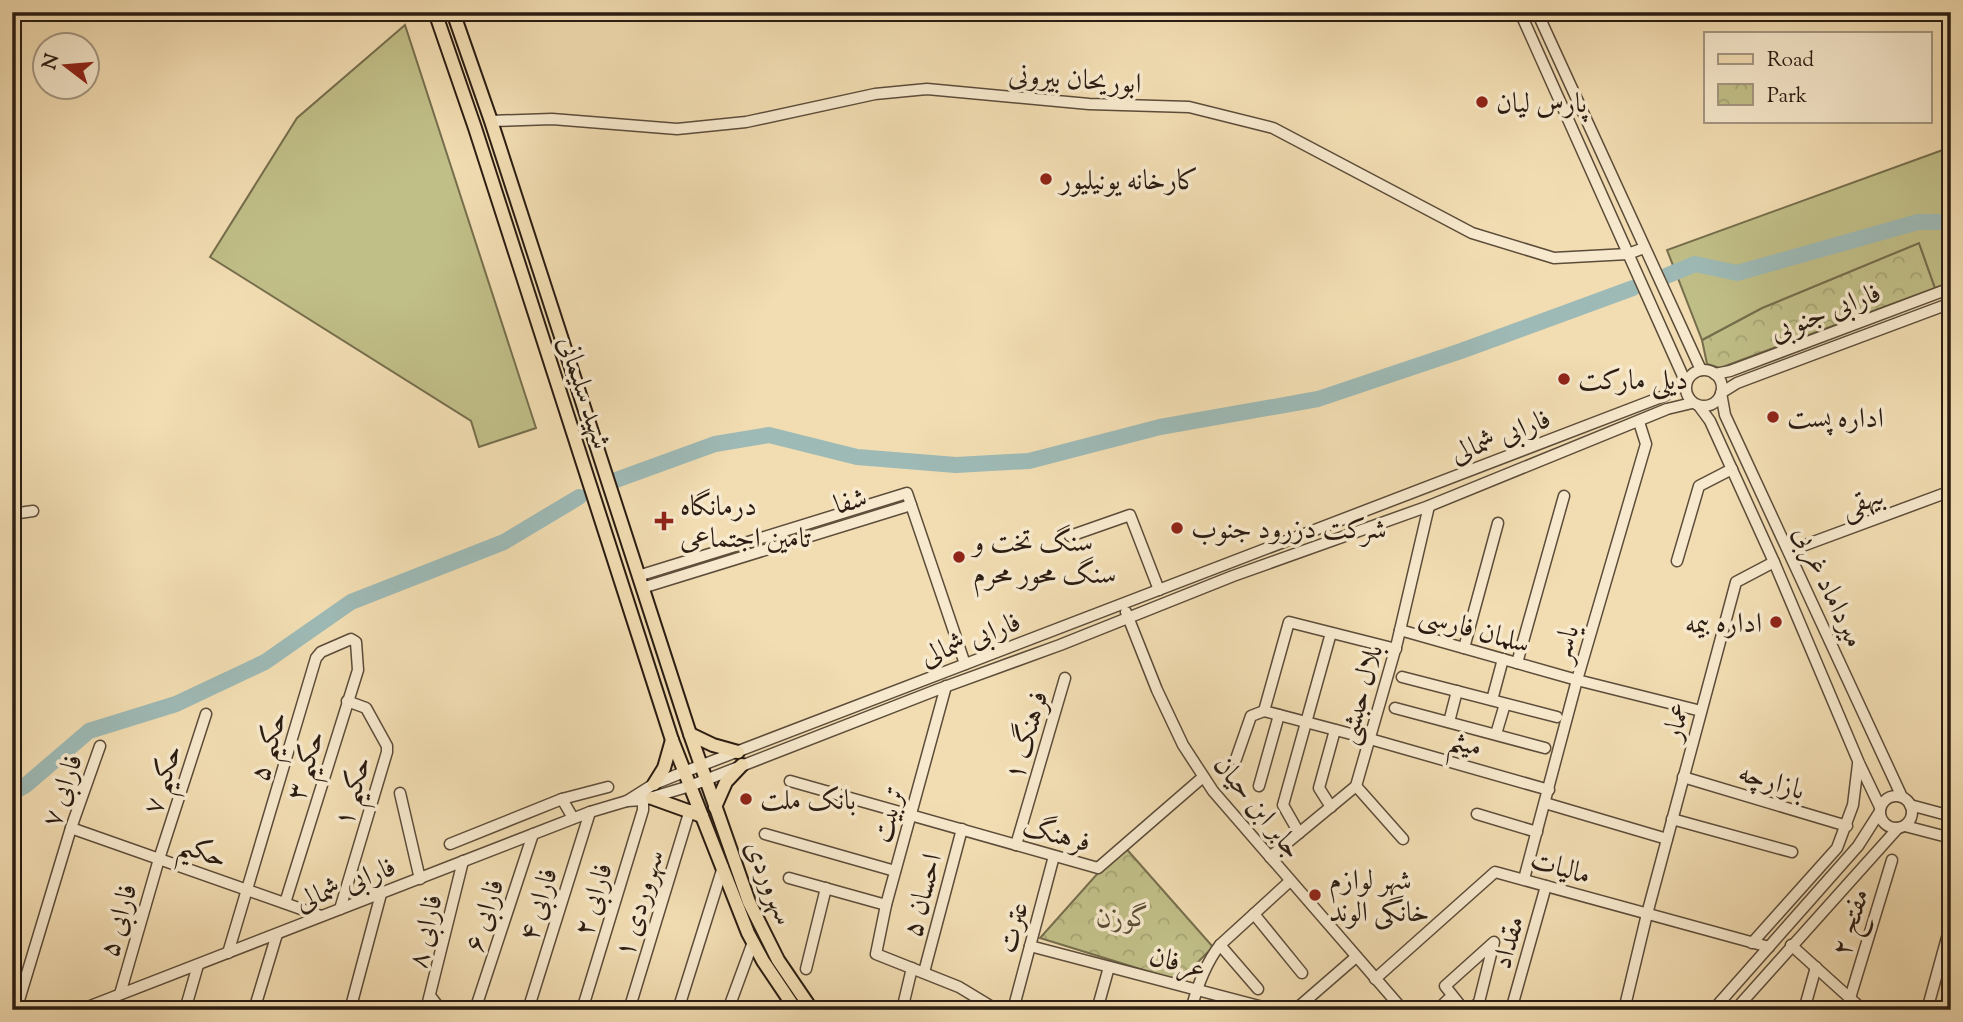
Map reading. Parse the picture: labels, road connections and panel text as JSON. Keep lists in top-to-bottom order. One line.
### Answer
{"streets":{"main road":["شهید سلیمانی","سهروردی"],"street":["ابوریحان بیرونی","فارابی جنوبی","فارابی شمالی","شفا","بیهقی","میرداماد غربی","سلمان فارسی","یاسر","بلال حبشی","عمار","فرهنگ ۱","میثم","حکیم ۵","حکیم ۳","حکیم ۷","بازارچه","فارابی ۷","حکیم ۱","جابر ابن حیان","تربیت","فرهنگ","حکیم","مالیات","احسان ۵","فارابی ۲","سهروردی ۱","فارابی ۴","فارابی ۶","فارابی ۵","مفتح ۲","عترت","فارابی ۸","مقداد","عرفان"]},"crossings":[["ابوریحان بیرونی","شهید سلیمانی"],["فارابی جنوبی","فارابی شمالی"],["فارابی جنوبی","میرداماد غربی"],["شهید سلیمانی","فارابی شمالی"],["شهید سلیمانی","شفا"],["شهید سلیمانی","سهروردی"],["فارابی شمالی","میرداماد غربی"],["فارابی شمالی","یاسر"],["فارابی شمالی","بلال حبشی"],["فارابی شمالی","حکیم ۵"],["فارابی شمالی","حکیم ۱"],["فارابی شمالی","جابر ابن حیان"],["فارابی شمالی","تربیت"],["فارابی شمالی","حکیم"],["فارابی شمالی","سهروردی"],["فارابی شمالی","فارابی ۲"],["فارابی شمالی","فارابی ۴"],["فارابی شمالی","فارابی ۶"],["فارابی شمالی","فارابی ۵"],["فارابی شمالی","فارابی ۸"],["بیهقی","میرداماد غربی"],["میرداماد غربی","عمار"],["سلمان فارسی","یاسر"],["سلمان فارسی","بلال حبشی"],["سلمان فارسی","عمار"],["یاسر","میثم"],["یاسر","مالیات"],["بلال حبشی","میثم"],["بلال حبشی","جابر ابن حیان"],["عمار","بازارچه"],["عمار","مالیات"],["فرهنگ ۱","فرهنگ"],["حکیم ۵","حکیم ۳"],["حکیم ۵","حکیم"],["حکیم ۳","حکیم ۱"],["حکیم ۳","حکیم"],["حکیم ۷","حکیم"],["حکیم ۷","فارابی ۵"],["فارابی ۷","حکیم"],["جابر ابن حیان","فرهنگ"],["جابر ابن حیان","مالیات"],["تربیت","فرهنگ"],["فرهنگ","احسان ۵"],["فرهنگ","عترت"],["حکیم","فارابی ۵"],["مالیات","مقداد"],["سهروردی","سهروردی ۱"],["عترت","عرفان"]],"parks":["گوزن"],"places":{"other":["پارس لیان","کارخانه یونیلیور","دیلی مارکت","اداره پست","شرکت دزرود جنوب","سنگ تخت و سنگ محور محرم","اداره بیمه","بانک ملت","شهر لوازم خانگی الوند"],"health":["درمانگاه تامین اجتماعی"]},"legend":["Road","Park"],"north":"left"}
